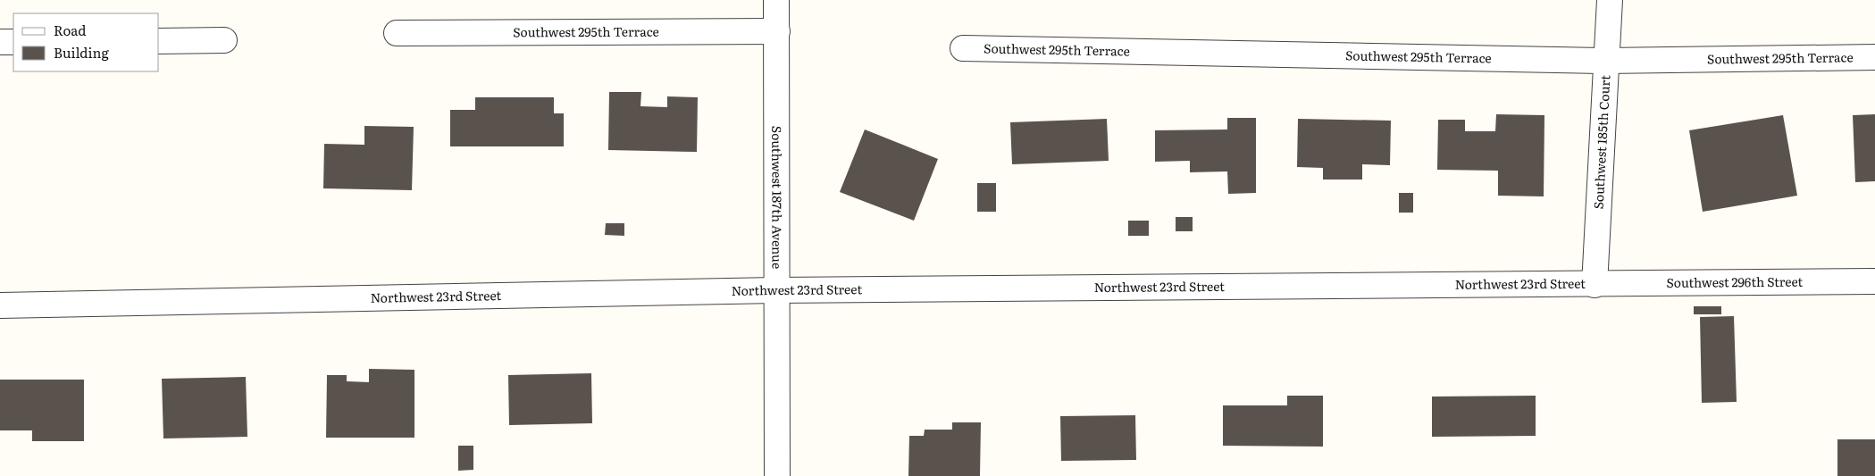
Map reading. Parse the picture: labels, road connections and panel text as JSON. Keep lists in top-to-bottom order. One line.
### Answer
{"streets":{"street":["Southwest 295th Terrace","Southwest 185th Court","Southwest 187th Avenue","Southwest 296th Street","Northwest 23rd Street"]},"crossings":[["Southwest 295th Terrace","Southwest 185th Court"],["Southwest 295th Terrace","Southwest 187th Avenue"],["Southwest 185th Court","Southwest 296th Street"],["Southwest 185th Court","Northwest 23rd Street"],["Southwest 187th Avenue","Northwest 23rd Street"],["Southwest 296th Street","Northwest 23rd Street"]],"legend":["Road","Building"]}
